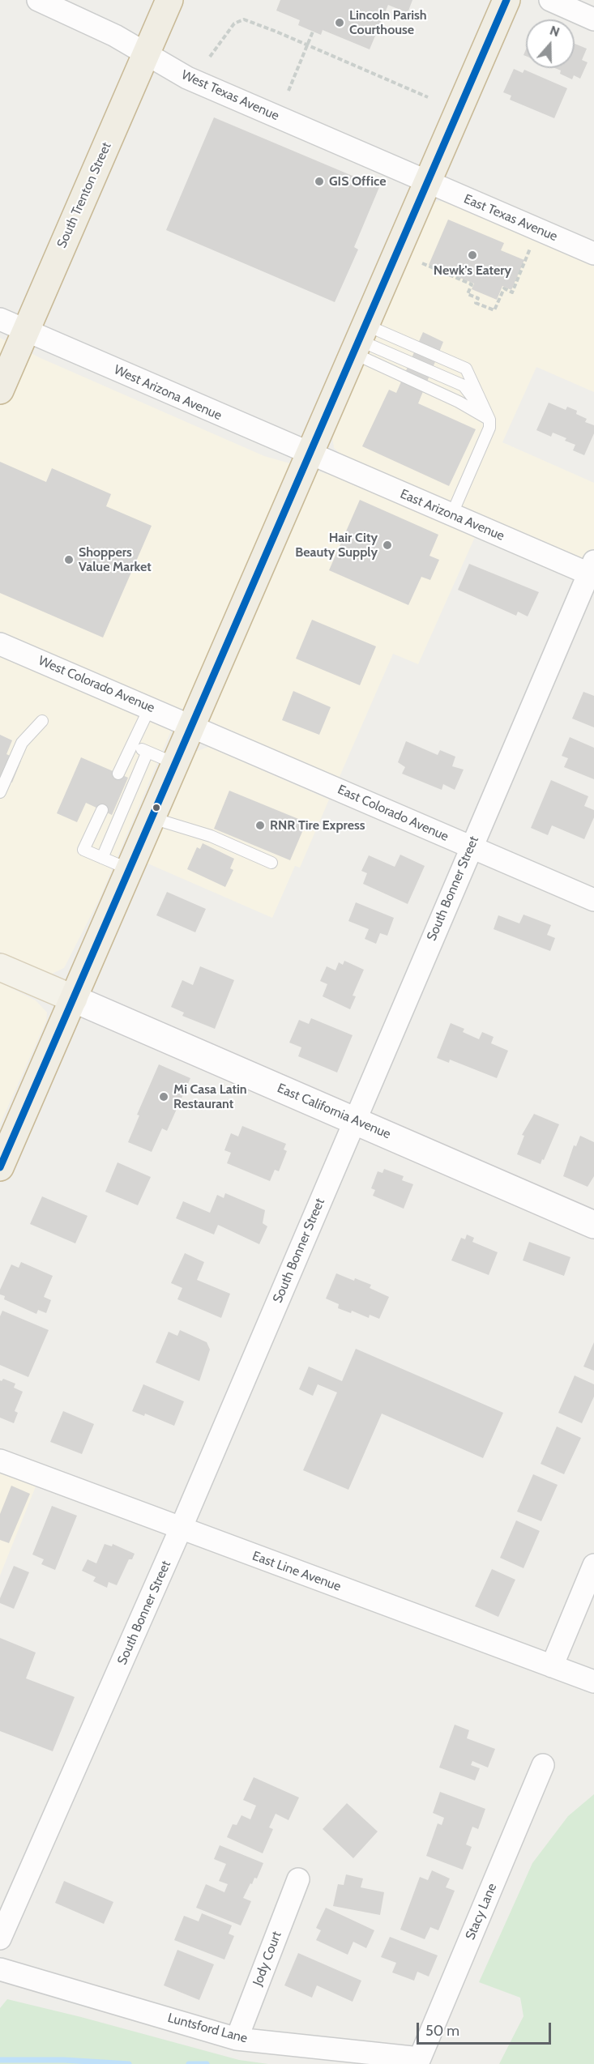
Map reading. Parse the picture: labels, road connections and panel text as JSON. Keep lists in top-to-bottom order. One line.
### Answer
{"streets":{"highway":["South Trenton Street"],"main road":["East California Avenue"],"street":["West Texas Avenue","East Texas Avenue","West Arizona Avenue","East Arizona Avenue","West Colorado Avenue","East Colorado Avenue","South Bonner Street","East Line Avenue","Stacy Lane","Jody Court","Luntsford Lane"]},"crossings":[["West Texas Avenue","South Trenton Street"],["West Texas Avenue","East Texas Avenue"],["South Trenton Street","West Arizona Avenue"],["West Arizona Avenue","East Arizona Avenue"],["East Arizona Avenue","South Bonner Street"],["West Colorado Avenue","East Colorado Avenue"],["East Colorado Avenue","South Bonner Street"],["South Bonner Street","East California Avenue"],["South Bonner Street","East Line Avenue"],["Stacy Lane","Luntsford Lane"],["Jody Court","Luntsford Lane"]],"places":["Lincoln Parish Courthouse","GIS Office","Newk's Eatery","Hair City Beauty Supply","Shoppers Value Market","RNR Tire Express","Mi Casa Latin Restaurant"],"scale_bar":"50 m","north":"top"}
